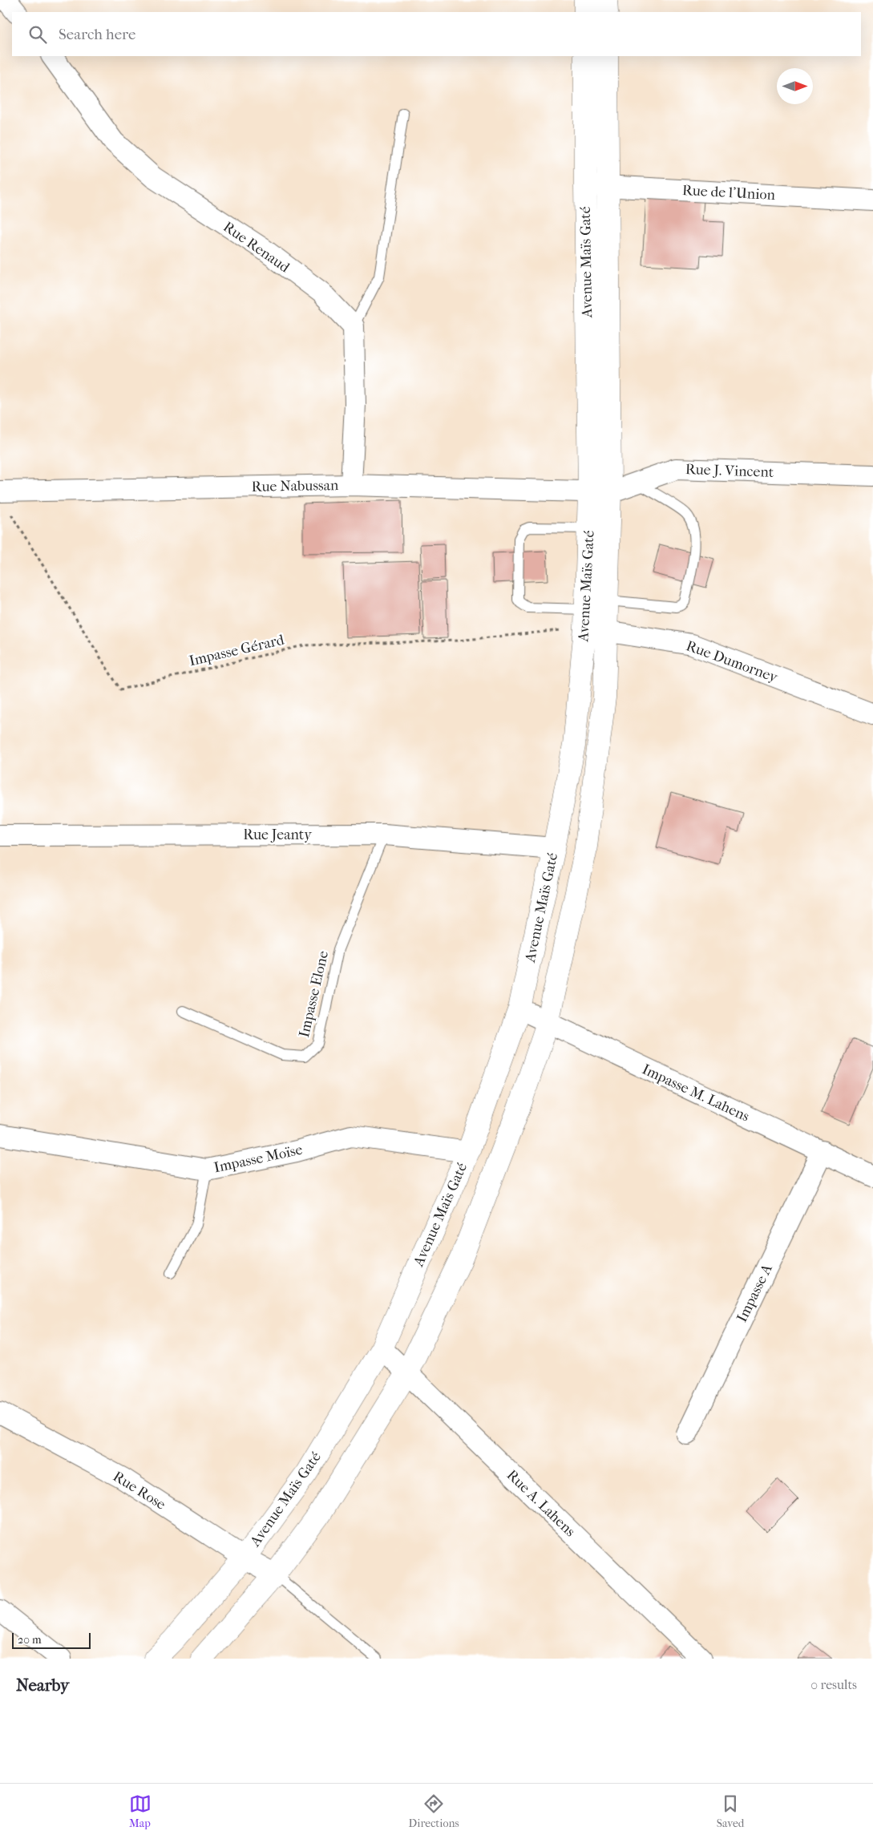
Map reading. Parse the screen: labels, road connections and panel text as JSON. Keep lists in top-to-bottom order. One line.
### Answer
{"streets":{"main road":["Avenue Maïs Gaté"],"street":["Rue de l'Union","Rue Renaud","Rue J. Vincent","Rue Nabussan","Rue Dumorney","Rue Jeanty","Impasse M. Lahens","Impasse Moïse","Impasse A","Rue Rose","Rue A. Lahens"],"lane":["Impasse Elone"],"path":["Impasse Gérard"]},"crossings":[["Rue de l'Union","Avenue Maïs Gaté"],["Avenue Maïs Gaté","Rue J. Vincent"],["Avenue Maïs Gaté","Rue Nabussan"],["Avenue Maïs Gaté","Impasse Gérard"],["Avenue Maïs Gaté","Rue Dumorney"],["Avenue Maïs Gaté","Rue Jeanty"],["Avenue Maïs Gaté","Impasse M. Lahens"],["Avenue Maïs Gaté","Impasse Moïse"],["Avenue Maïs Gaté","Rue Rose"],["Avenue Maïs Gaté","Rue A. Lahens"],["Rue J. Vincent","Rue Nabussan"],["Impasse Gérard","Rue Dumorney"],["Rue Jeanty","Impasse Elone"],["Impasse M. Lahens","Impasse A"]],"scale_bar":"20 m","north":"right","page":{"search":"Search here","scale":"20 m","heading":["Nearby","0 results"],"nav":["Map","Directions","Saved"]}}
